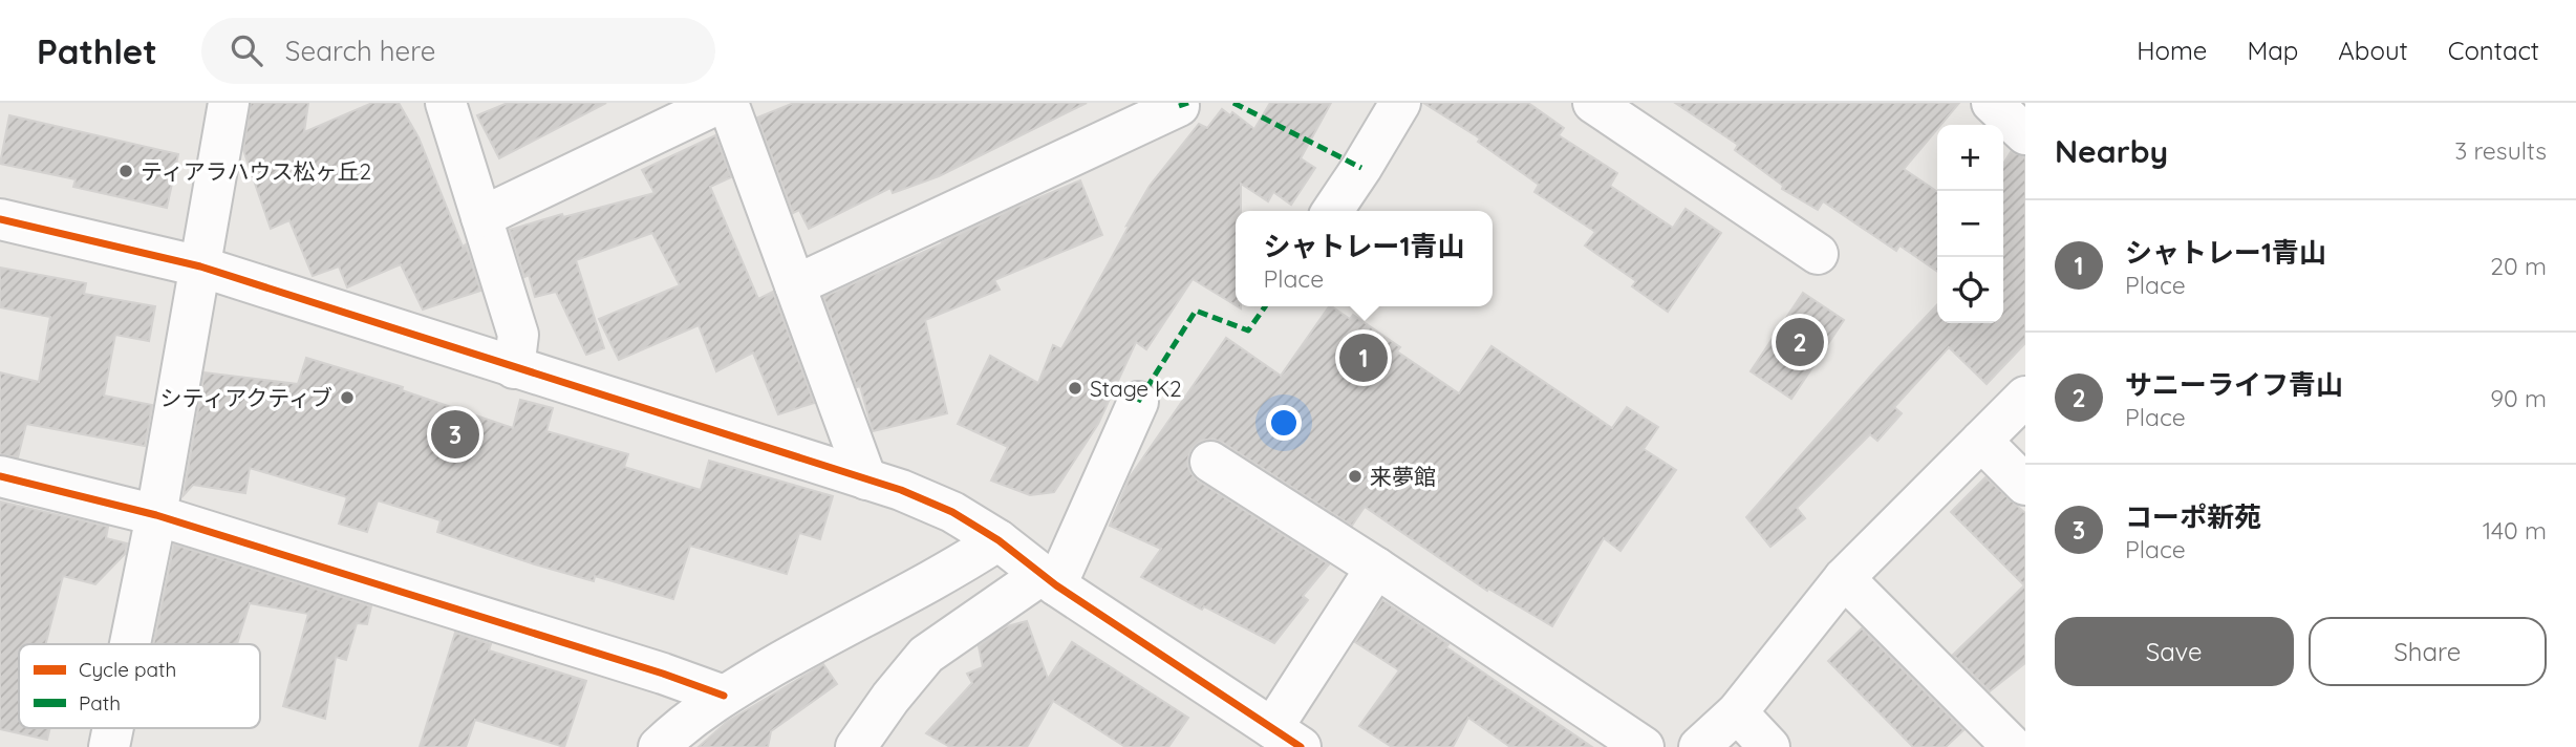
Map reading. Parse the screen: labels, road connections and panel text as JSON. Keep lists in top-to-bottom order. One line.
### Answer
{"places":["ティアラハウス松ヶ丘2","Stage K2","シティアクティブ","来夢館"],"legend":["Cycle path","Path"],"page":{"header":"Pathlet","search":"Search here","nav":["Home","Map","About","Contact"],"heading":["Nearby","3 results"],"map_buttons":["+","−"],"list":[{"mark":"1","name":"シャトレー1青山","note":"Place","value":"20 m"},{"mark":"2","name":"サニーライフ青山","note":"Place","value":"90 m"},{"mark":"3","name":"コーポ新苑","note":"Place","value":"140 m"}],"popup":["シャトレー1青山","Place"],"pins":["2","1","3"],"buttons":["Save","Share"]}}
